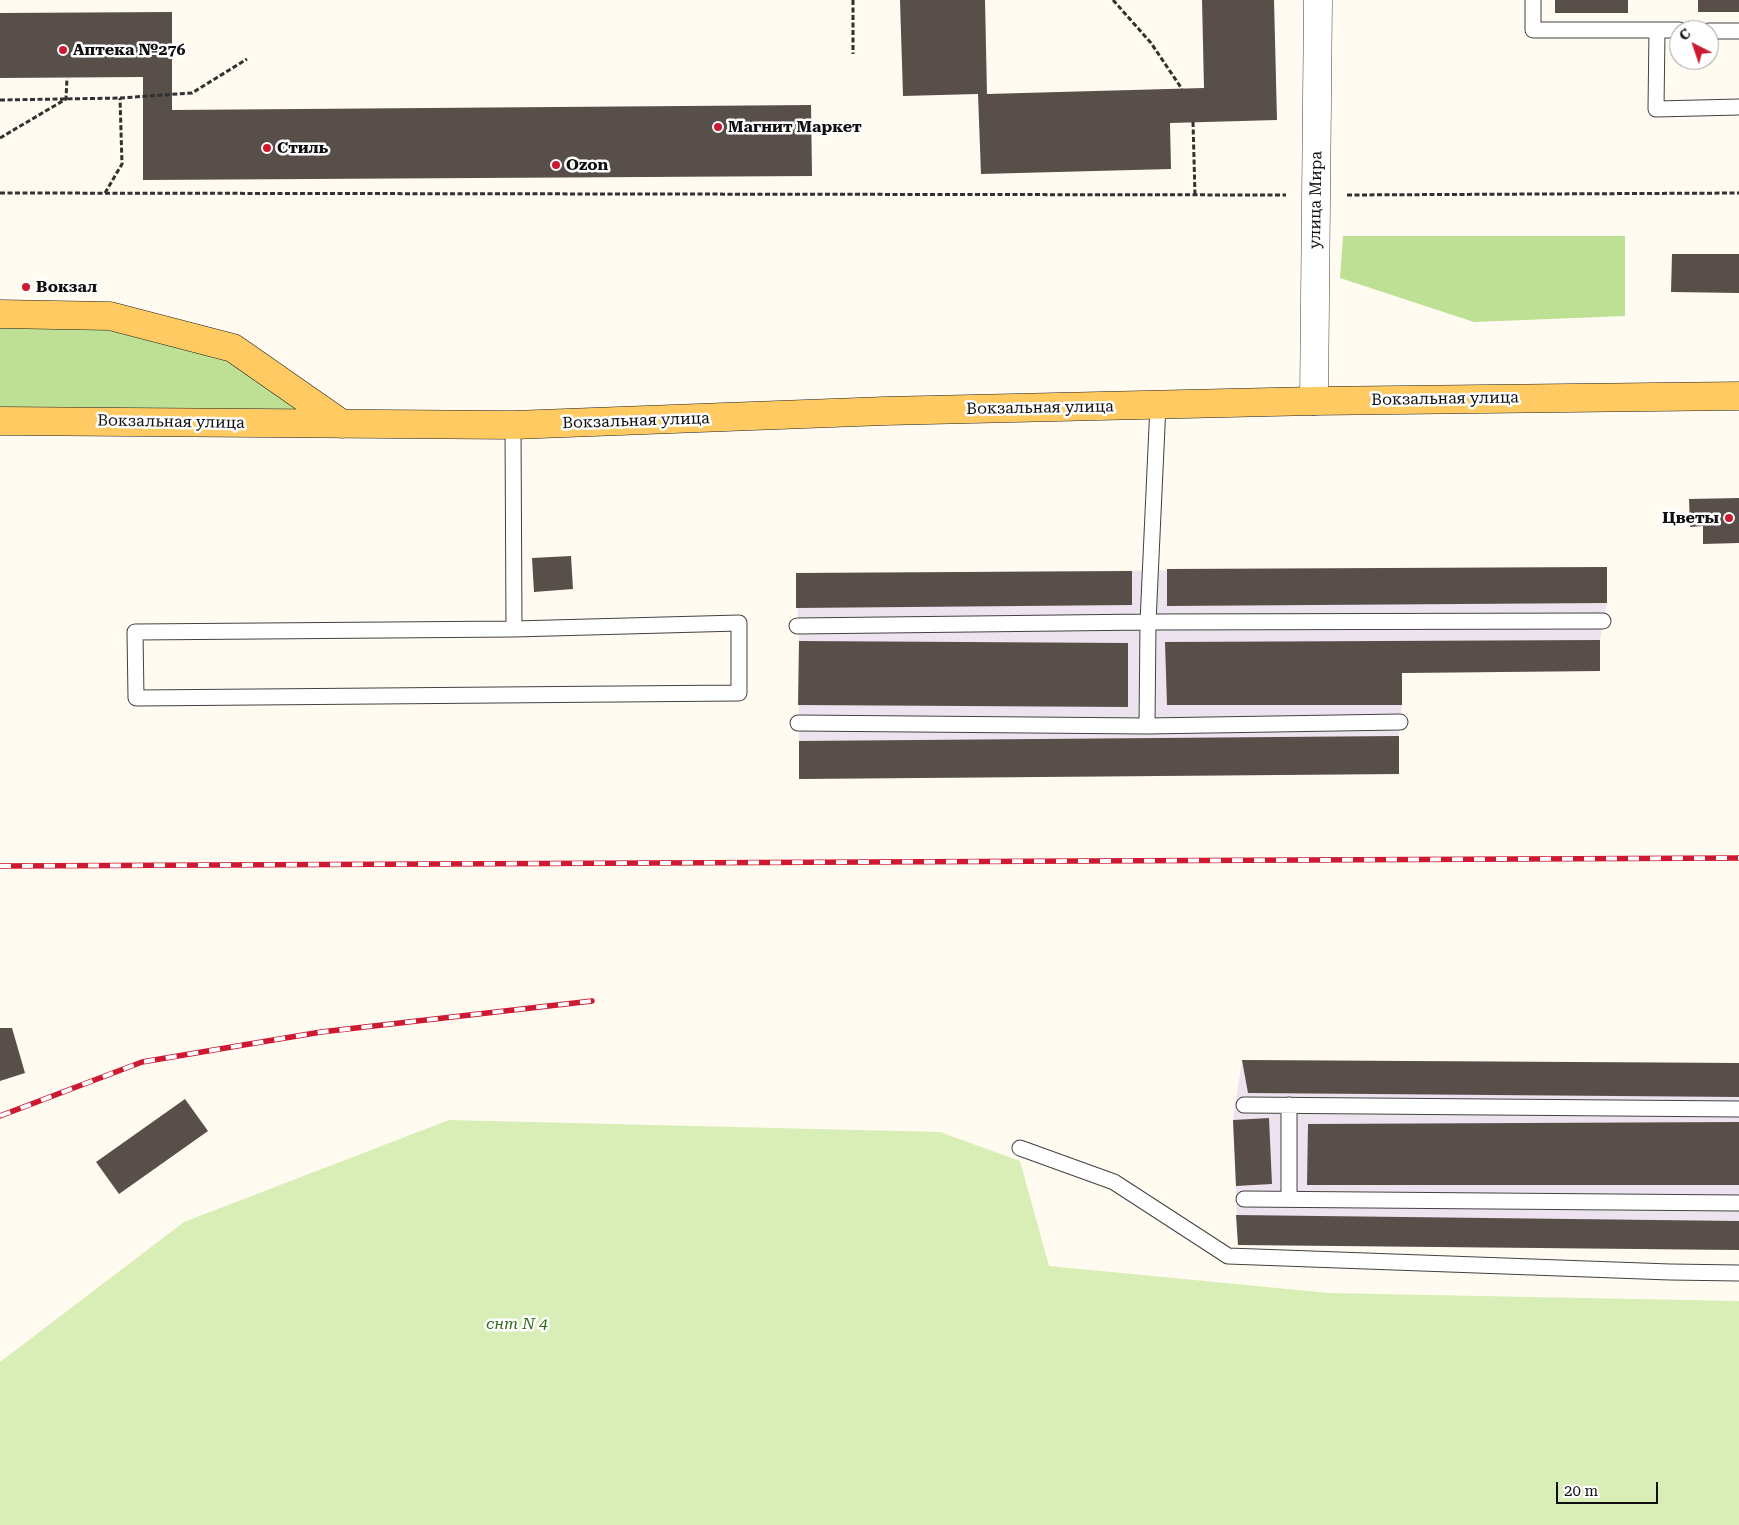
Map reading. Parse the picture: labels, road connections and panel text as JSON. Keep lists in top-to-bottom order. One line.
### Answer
{"streets":{"main road":["Вокзальная улица"],"street":["улица Мира"]},"crossings":[["улица Мира","Вокзальная улица"]],"parks":["снт N 4"],"places":["Аптека №276","Магнит Маркет","Стиль","Ozon","Вокзал","Цветы"],"scale_bar":"20 m","north":"top left"}
